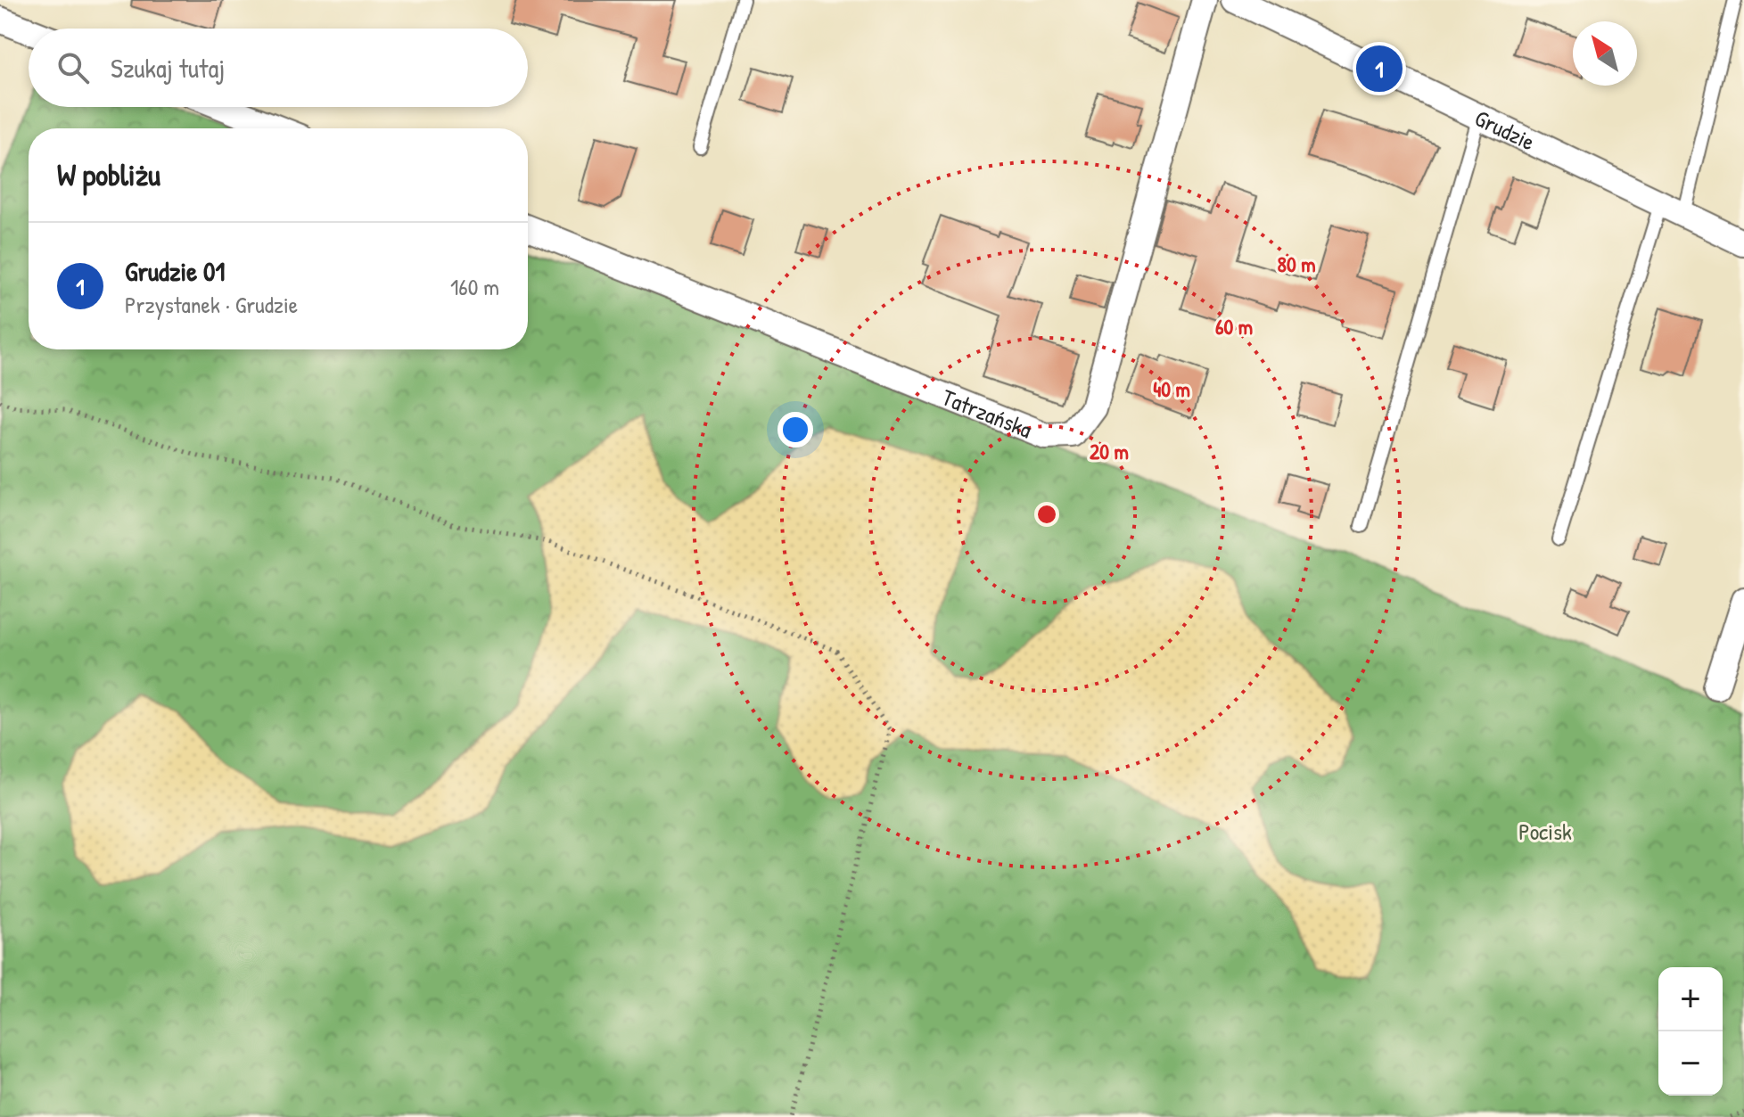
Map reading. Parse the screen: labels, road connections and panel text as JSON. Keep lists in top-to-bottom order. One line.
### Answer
{"streets":{"street":["Grudzie","Tatrzańska"]},"parks":["Pocisk"],"north":"top left","page":{"search":"Szukaj tutaj","pins":"1","heading":"W pobliżu","list":[{"mark":"1","name":"Grudzie 01","note":"Przystanek · Grudzie","value":"160 m"}],"map_buttons":["+","−"]},"rings":["80 m","60 m","40 m","20 m"]}
